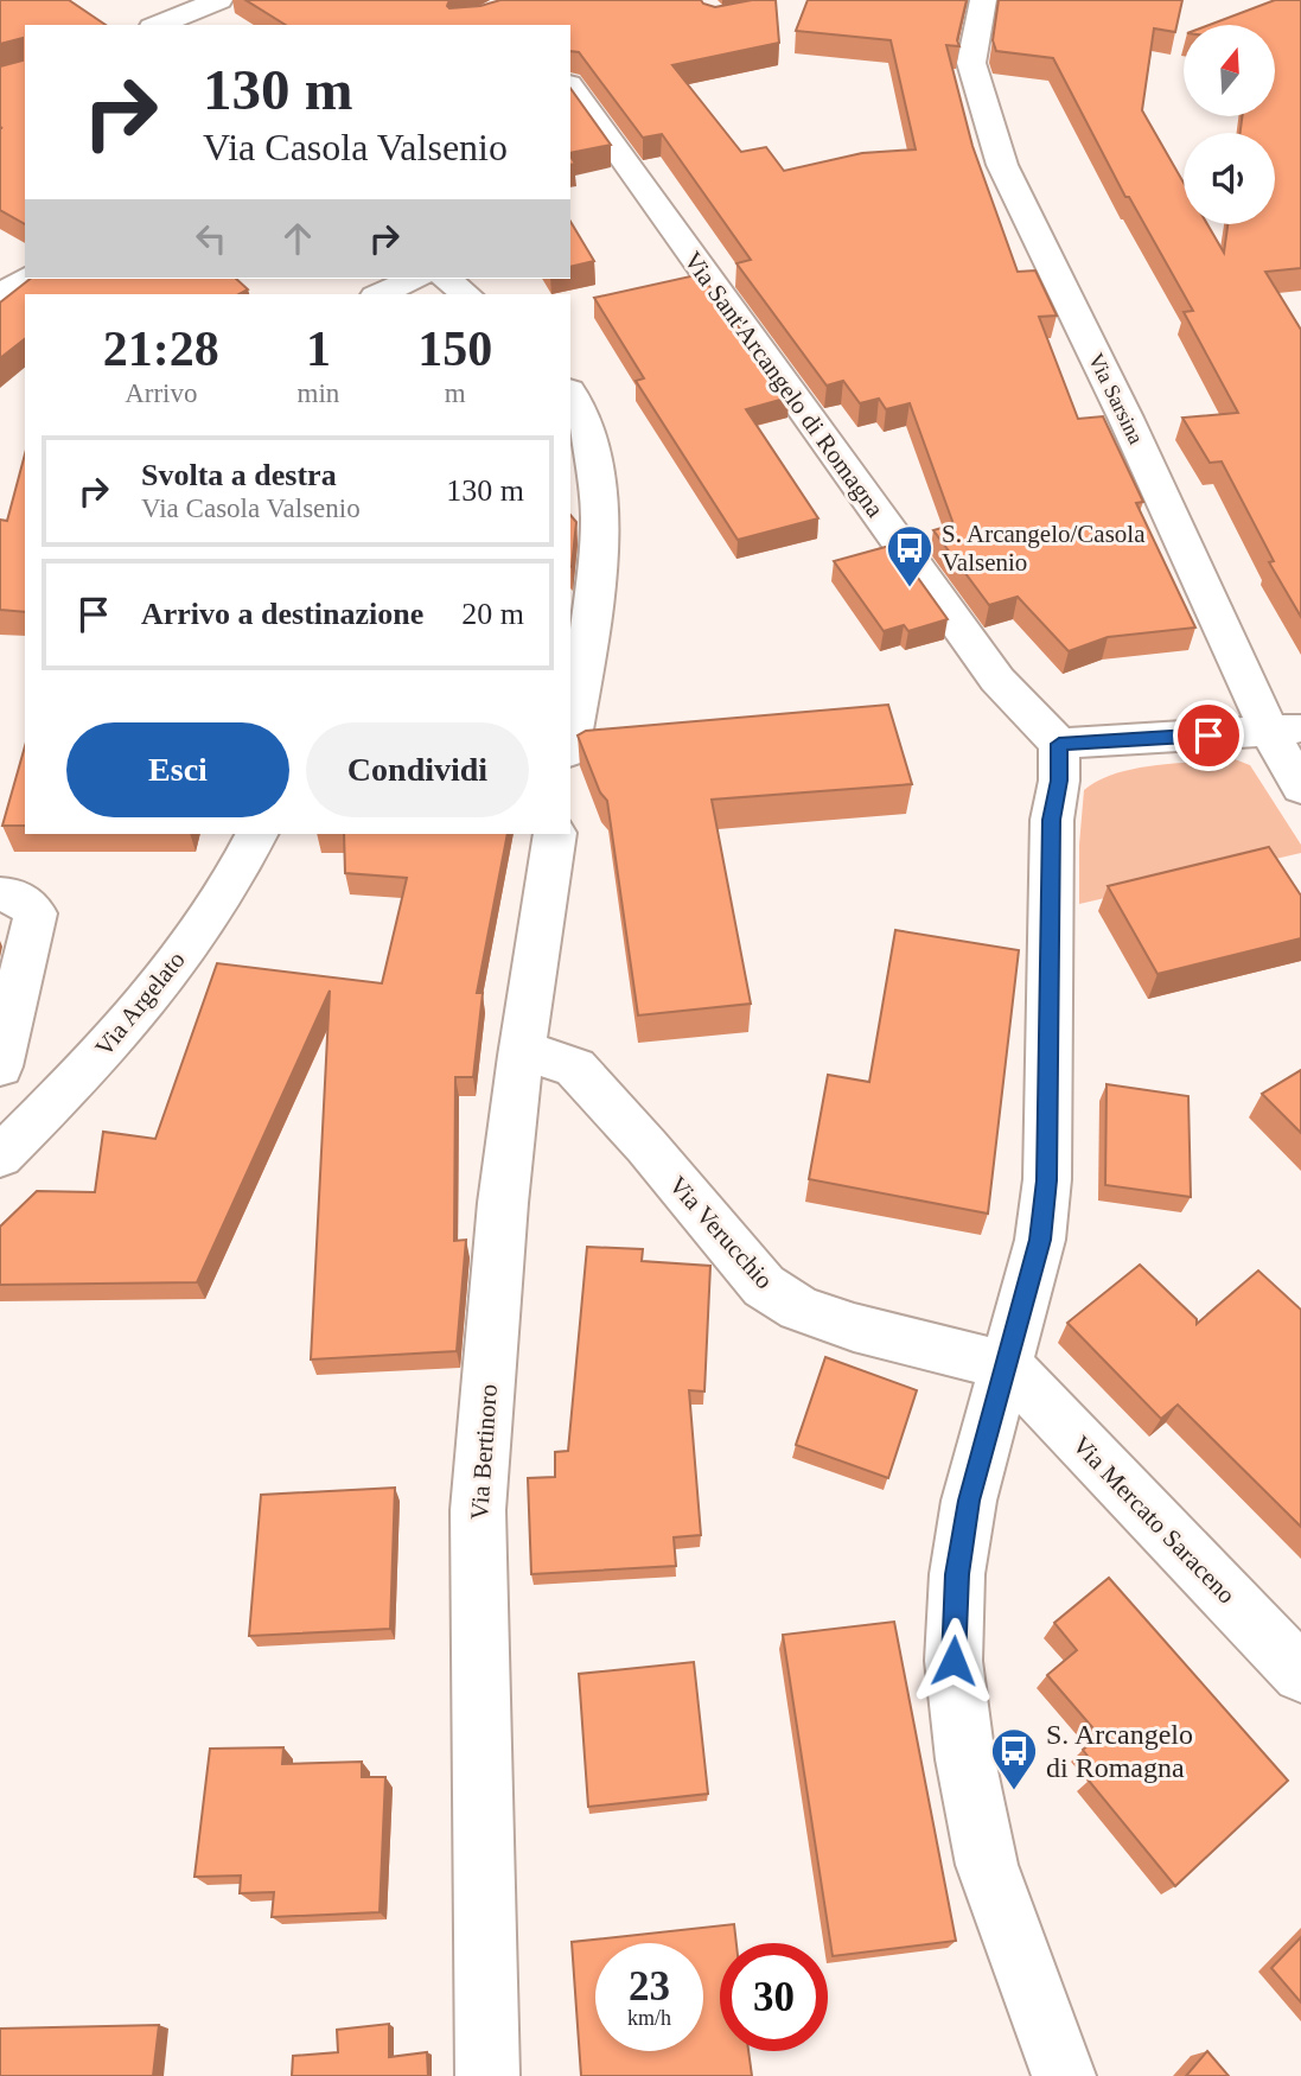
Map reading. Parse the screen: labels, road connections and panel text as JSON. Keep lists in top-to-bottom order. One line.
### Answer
{"streets":{"street":["Via Sant'Arcangelo di Romagna","Via Sarsina","Via Argelato","Via Verucchio","Via Bertinoro","Via Mercato Saraceno"]},"crossings":[["Via Verucchio","Via Bertinoro"],["Via Verucchio","Via Mercato Saraceno"]],"places":{"bus stop":["S. Arcangelo/Casola Valsenio","S. Arcangelo di Romagna"]},"north":"top","page":{"turn":["130 m","Via Casola Valsenio"],"eta":["21:28","Arrivo","1","min","150","m"],"list":[{"name":"Svolta a destra","note":"Via Casola Valsenio","value":"130 m"},{"name":"Arrivo a destinazione","value":"20 m"}],"buttons":["Esci","Condividi"],"speed":"23 km/h","limit":"30"}}
